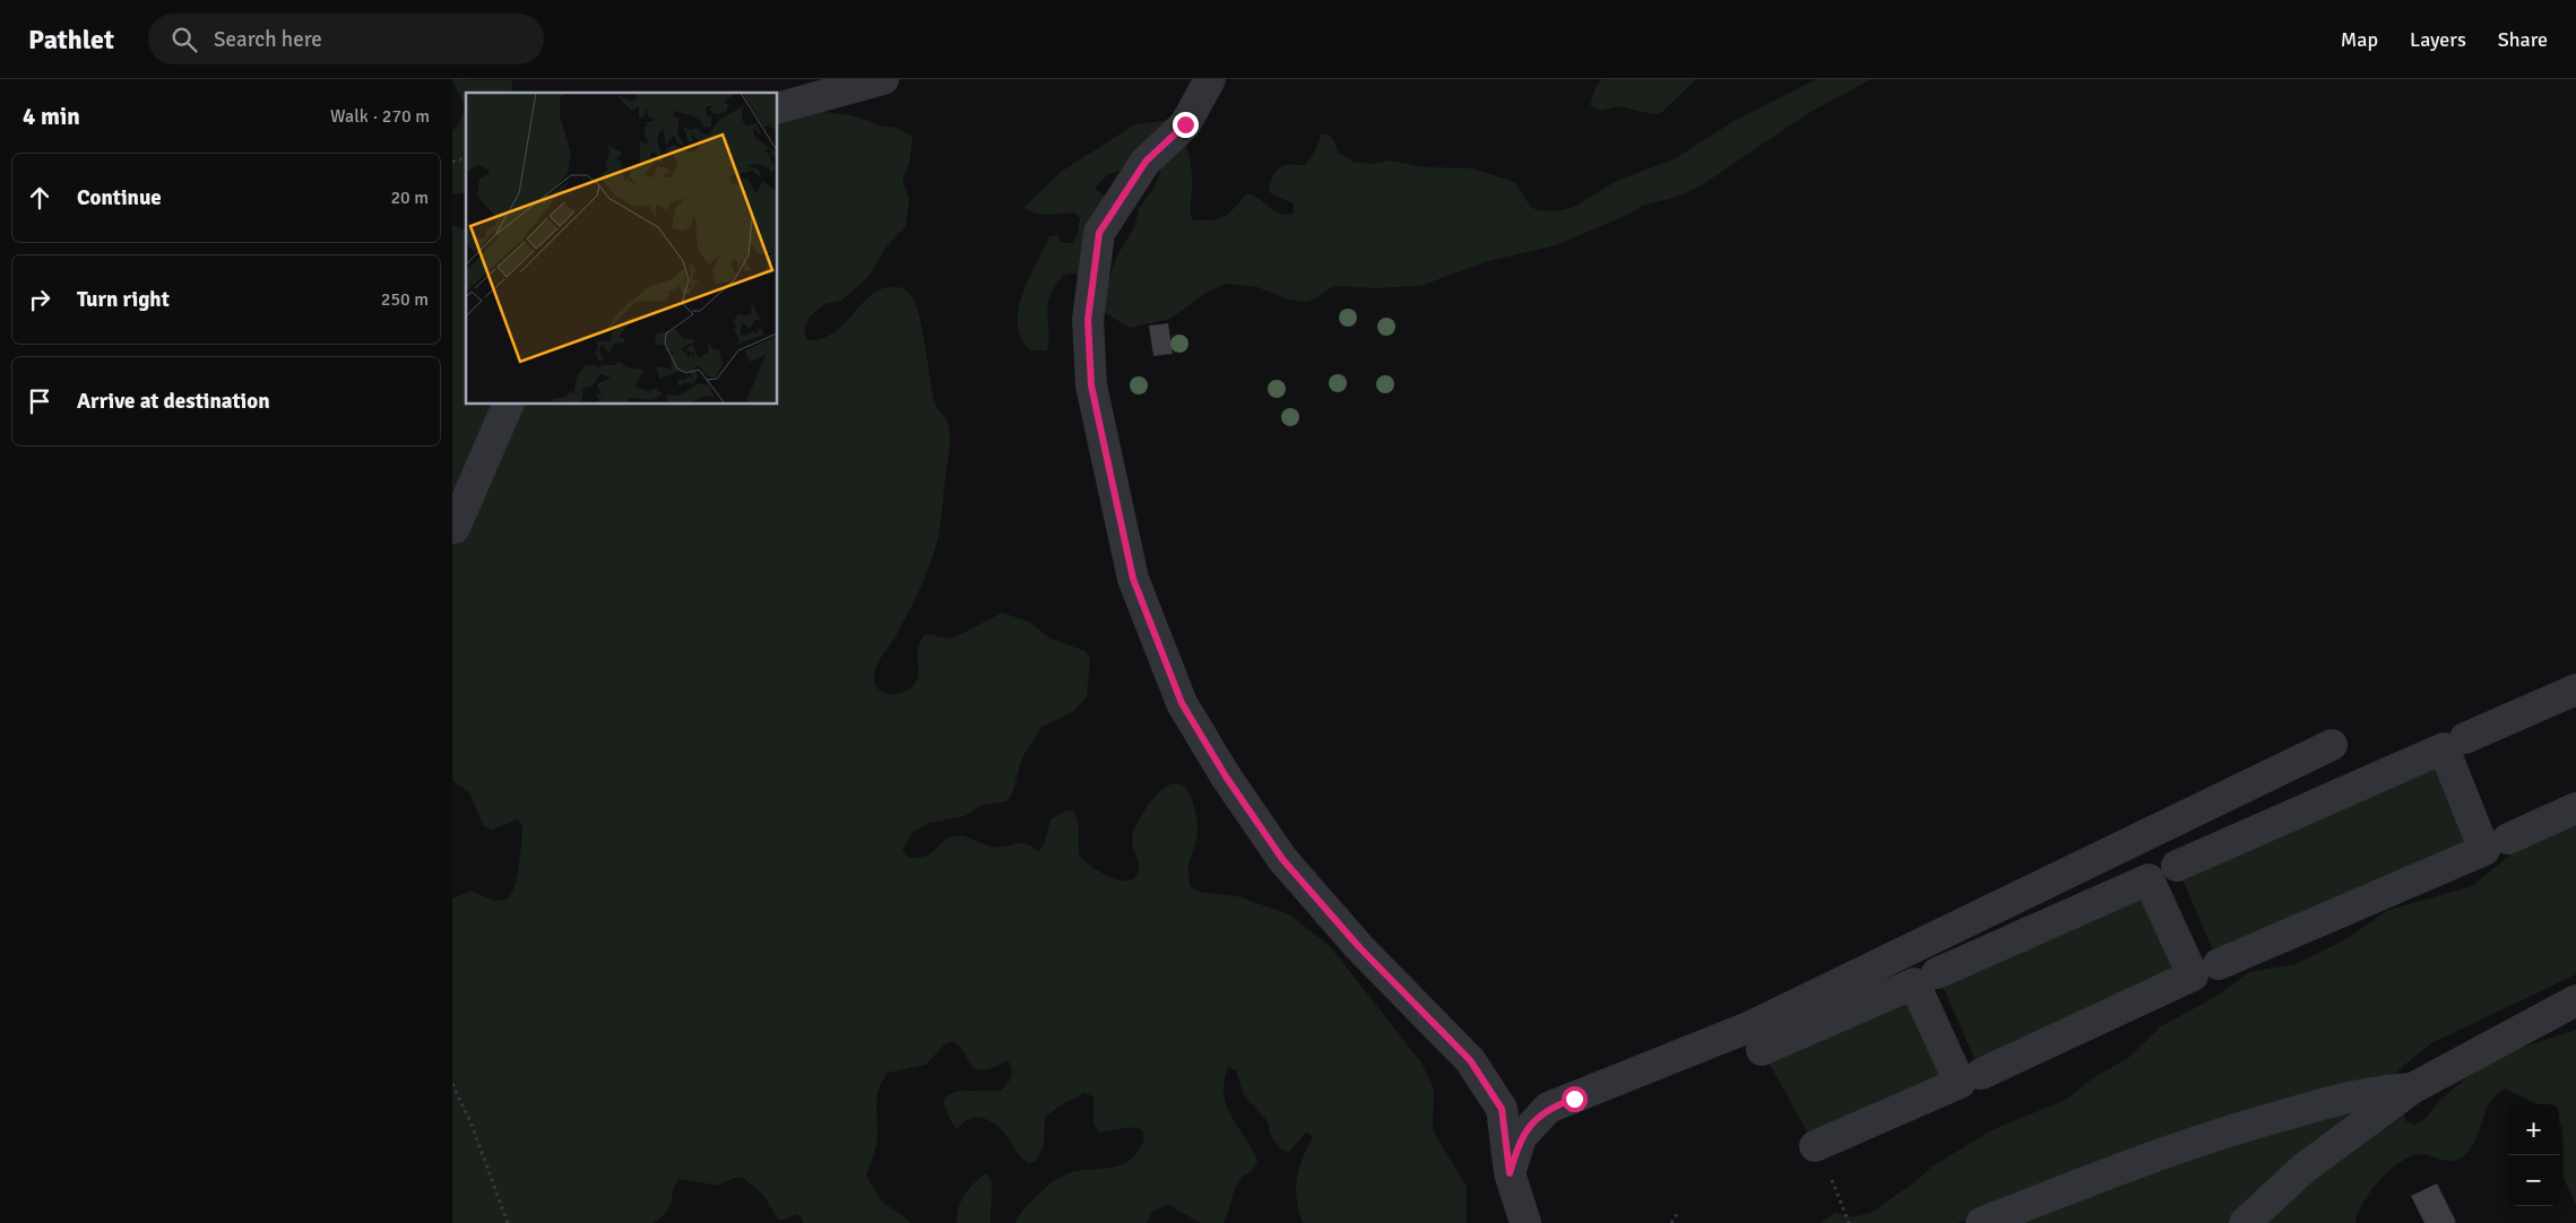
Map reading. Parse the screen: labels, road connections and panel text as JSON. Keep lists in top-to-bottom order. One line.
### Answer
{"page":{"header":"Pathlet","search":"Search here","nav":["Map","Layers","Share"],"heading":["4 min","Walk · 270 m"],"list":[["Continue","20 m"],["Turn right","250 m"],"Arrive at destination"],"map_buttons":["+","−"]}}
